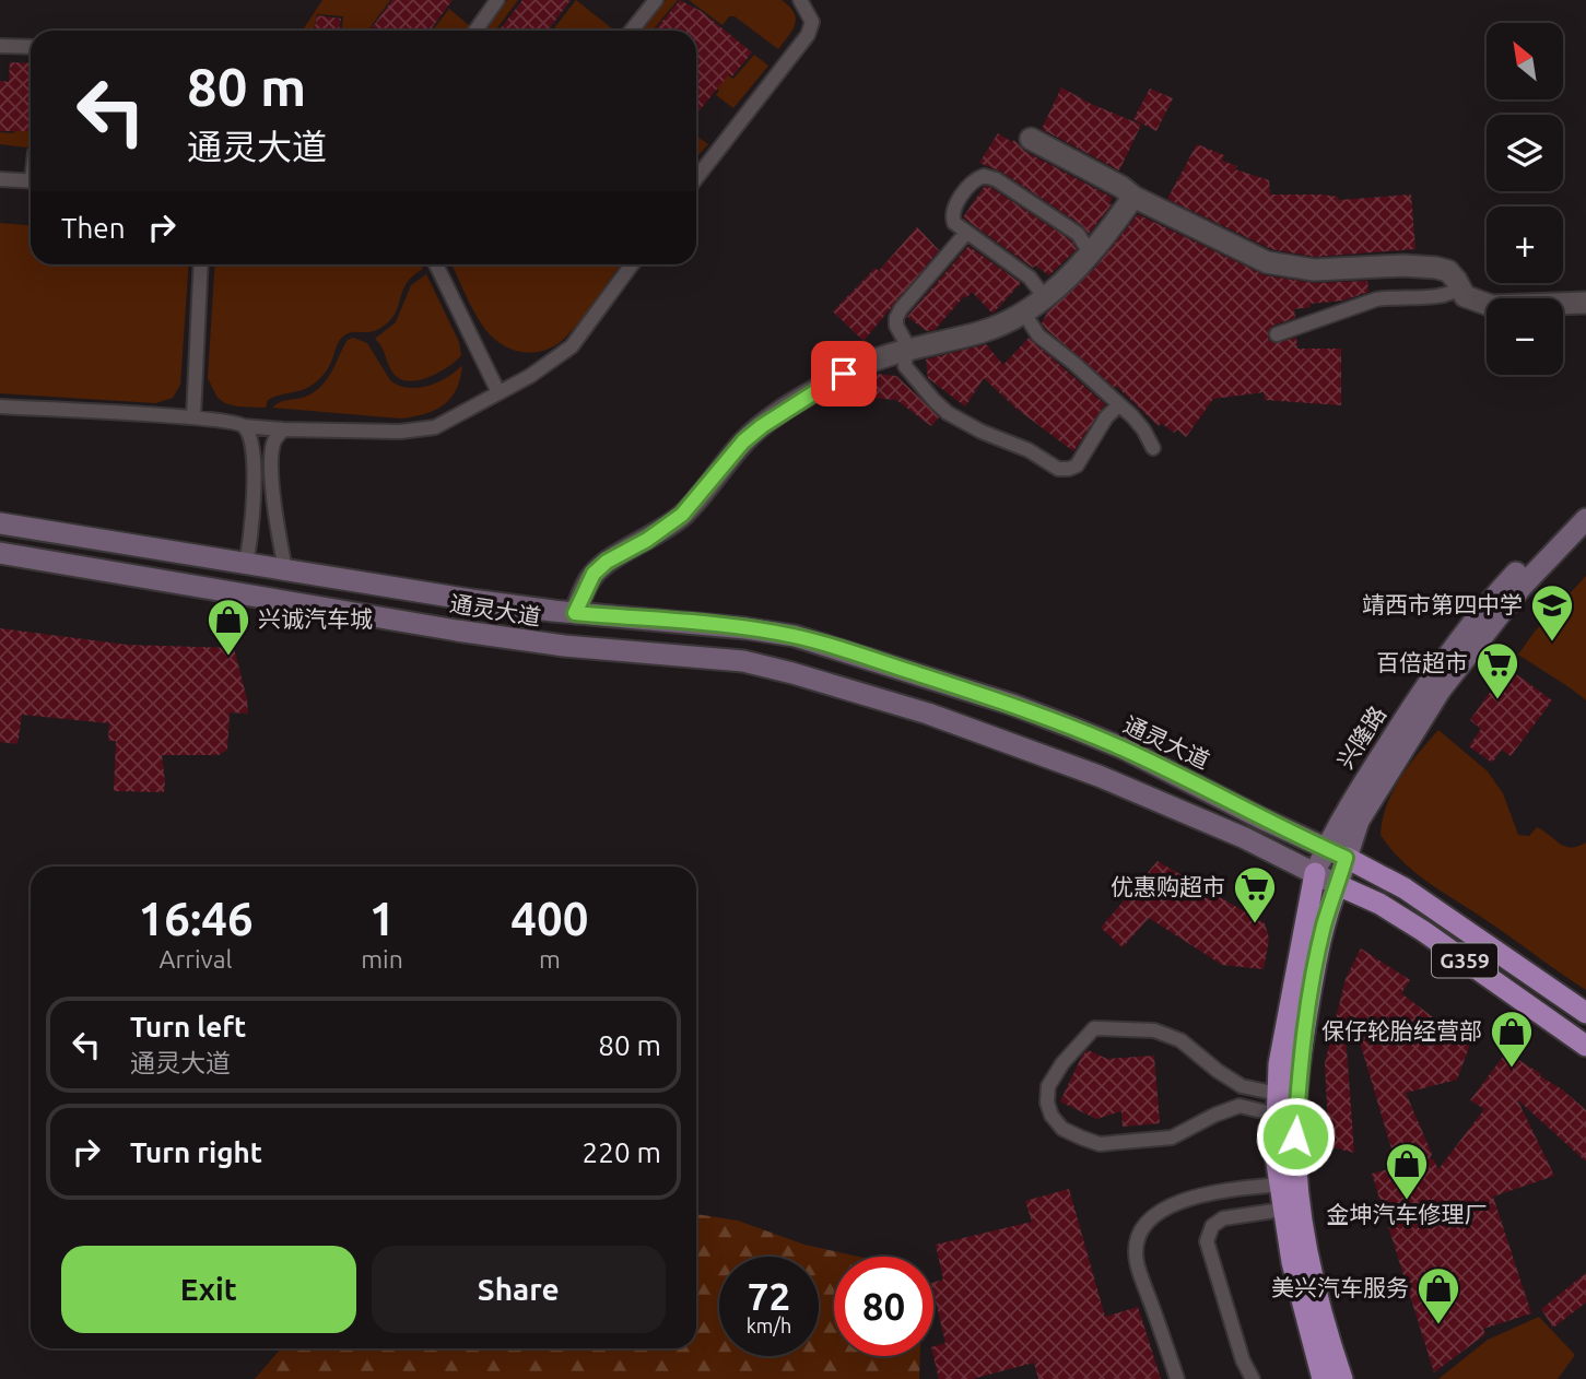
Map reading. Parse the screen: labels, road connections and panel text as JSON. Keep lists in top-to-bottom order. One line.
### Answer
{"streets":{"highway":["通灵大道","G359"],"main road":["兴隆路"]},"crossings":[["通灵大道","兴隆路"]],"places":{"school or university":["靖西市第四中学"],"shop":["兴诚汽车城","保仔轮胎经营部","金坤汽车修理厂","美兴汽车服务"],"supermarket":["百倍超市","优惠购超市"]},"north":"top left","page":{"map_buttons":["+","−"],"turn":["80 m","通灵大道"],"then":"Then","eta":["16:46","Arrival","1","min","400","m"],"list":[{"name":"Turn left","note":"通灵大道","value":"80 m"},{"name":"Turn right","value":"220 m"}],"buttons":["Exit","Share"],"speed":"72 km/h","limit":"80"}}
